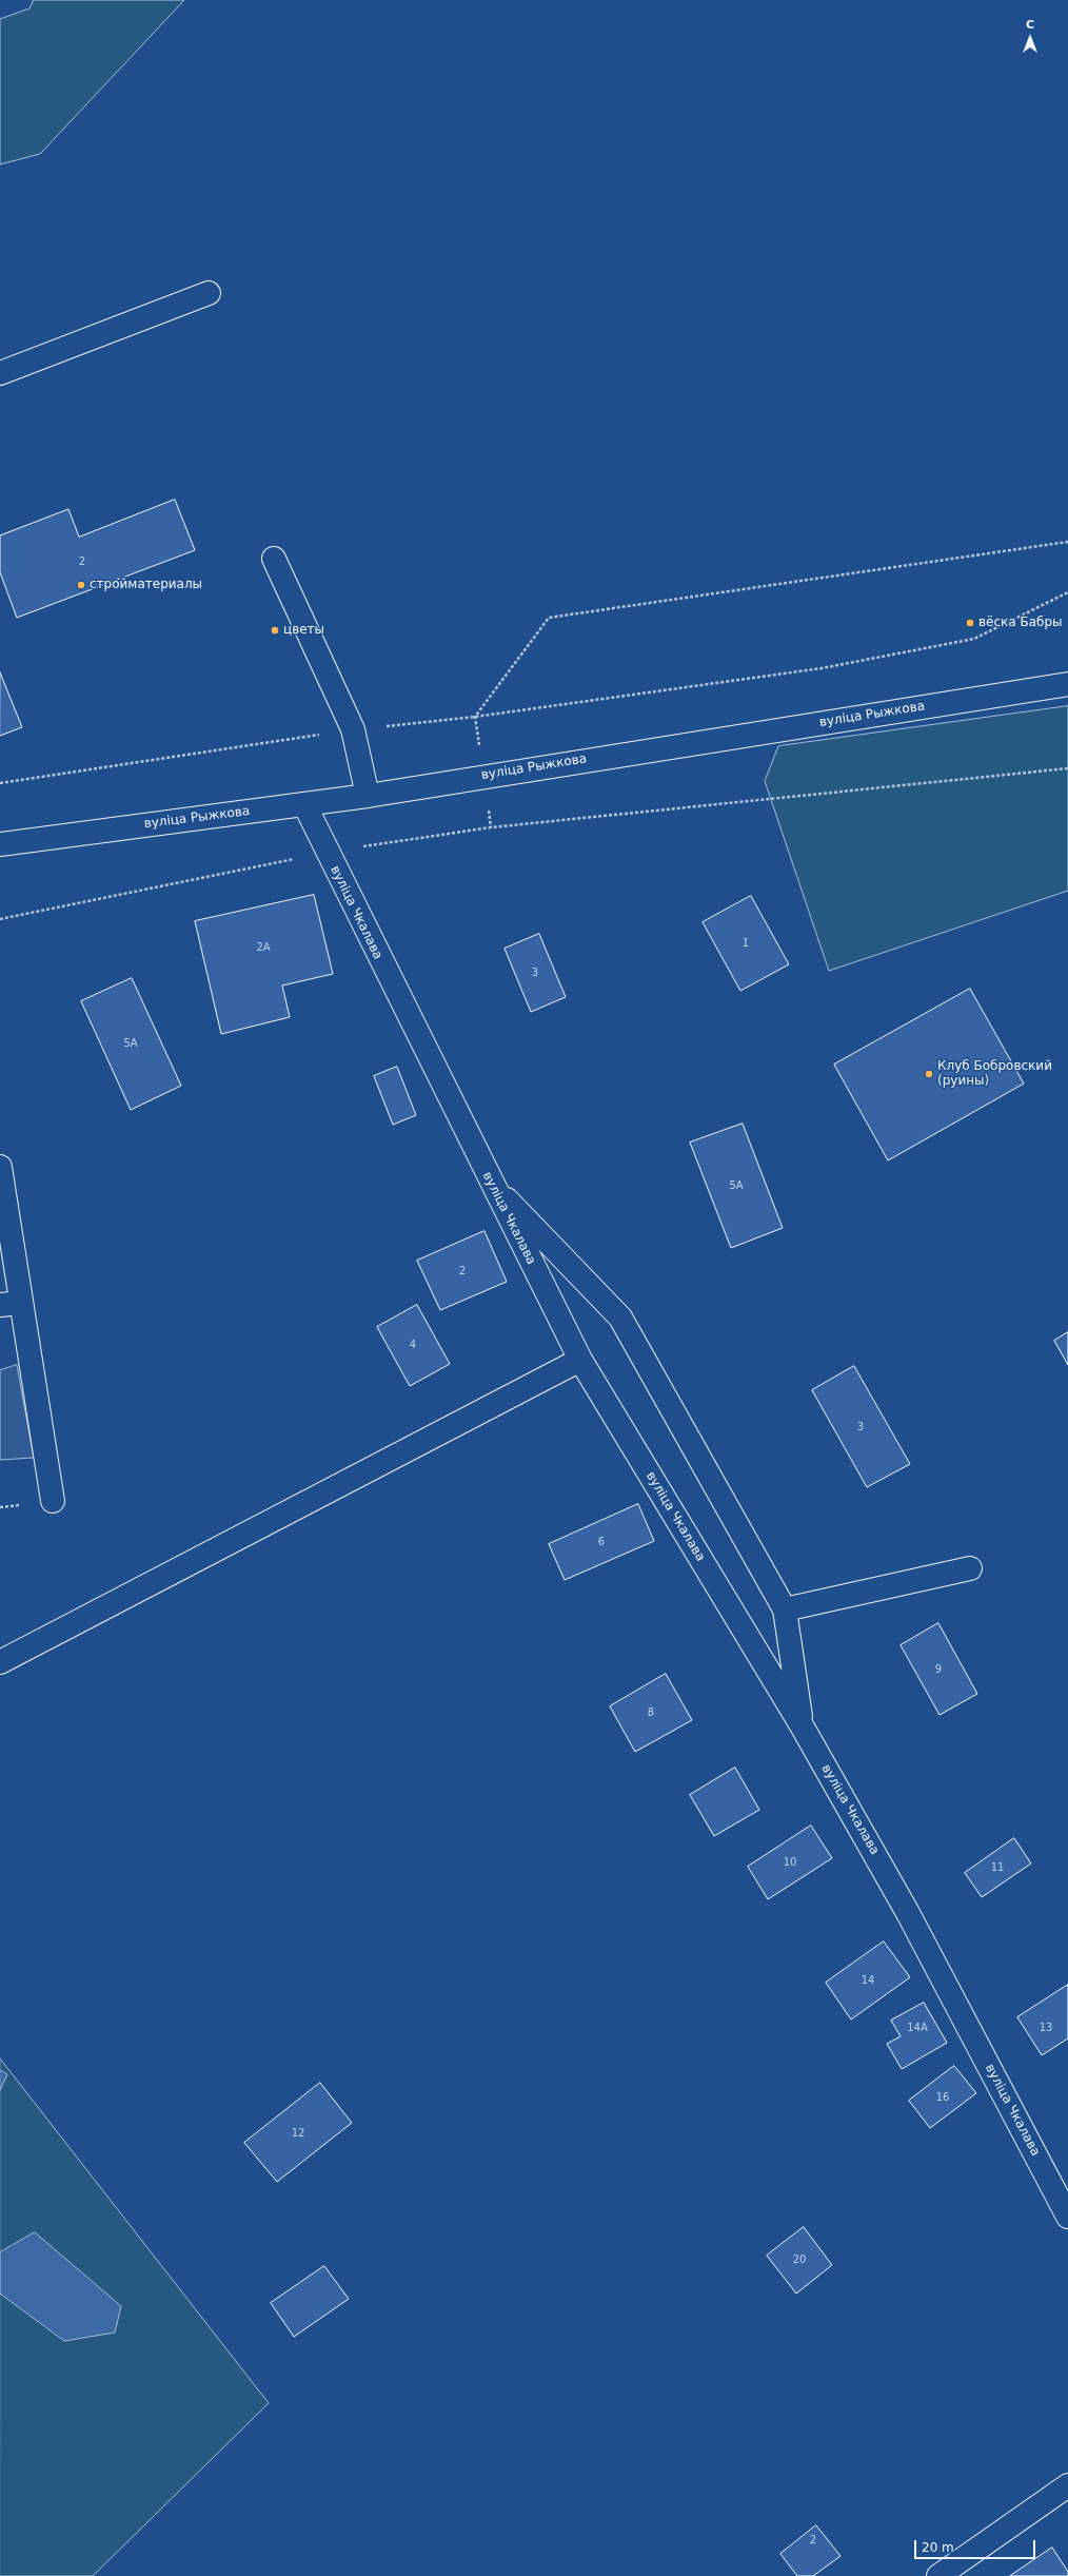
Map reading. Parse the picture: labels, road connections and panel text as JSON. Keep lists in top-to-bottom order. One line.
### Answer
{"streets":{"street":["вуліца Рыжкова","вуліца Чкалава"]},"crossings":[["вуліца Рыжкова","вуліца Чкалава"]],"places":["стройматериалы","вёска Бабры","цветы","Клуб Бобровский (руины)"],"house_numbers":["2","1","2А","3","5А","5А","2","4","3","6","9","8","10","11","14","14А","13","16","12","20","2"],"scale_bar":"20 m","north":"top"}
